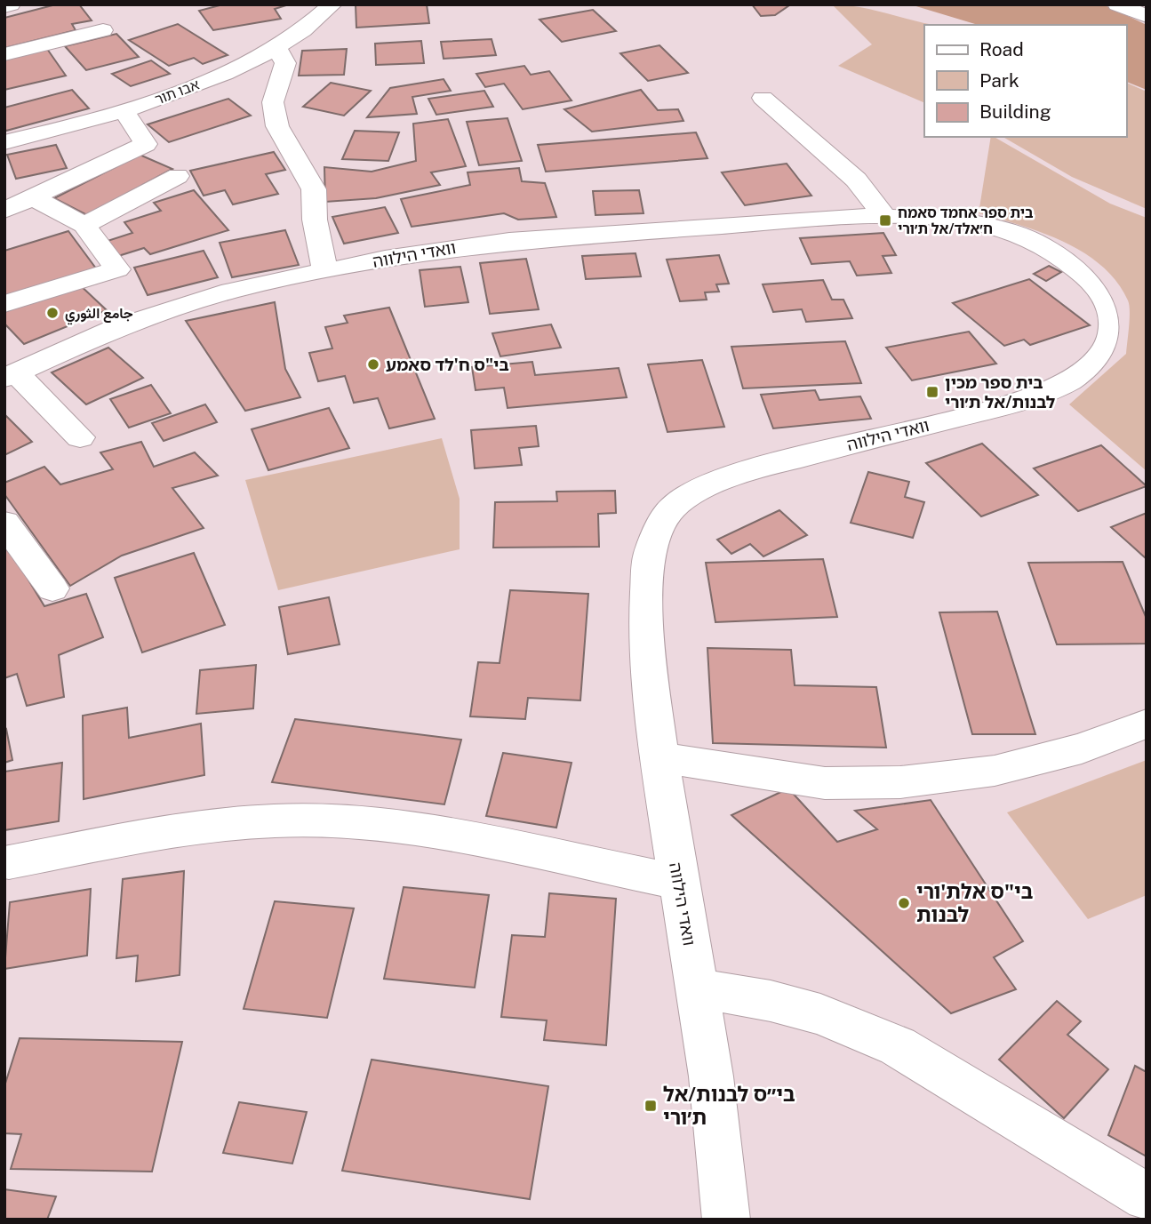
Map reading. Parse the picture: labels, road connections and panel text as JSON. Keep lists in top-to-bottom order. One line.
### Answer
{"streets":{"street":["אבו תור","וואדי הילווה"]},"places":{"transit":["בית ספר אחמד סאמח ח׳אלד/אל ת׳ורי","בית ספר מכין לבנות/אל ת׳ורי","בי״ס לבנות/אל ת׳ורי"],"other":["جامع الثوري","בי\"ס ח'לד סאמע","בי\"ס אלת'ורי לבנות"]},"legend":["Road","Park","Building"]}
